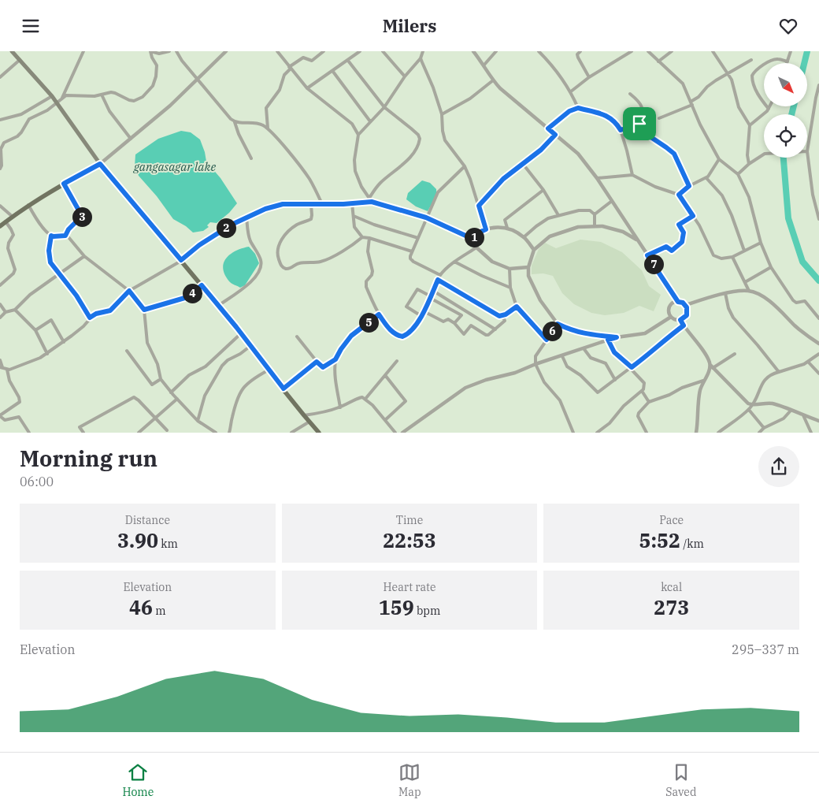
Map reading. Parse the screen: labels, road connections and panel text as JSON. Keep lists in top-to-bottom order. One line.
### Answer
{"water":["gangasagar lake"],"north":"bottom right","page":{"header":"Milers","pins":["3","2","1","7","4","5","6"],"heading":["Morning run","06:00"],"stats":[["Distance","3.90 km"],["Time","22:53"],["Pace","5:52 /km"],["Elevation","46 m"],["Heart rate","159 bpm"],["kcal","273"]],"chart":["Elevation","295–337 m"],"tabs":["Home","Map","Saved"]}}
